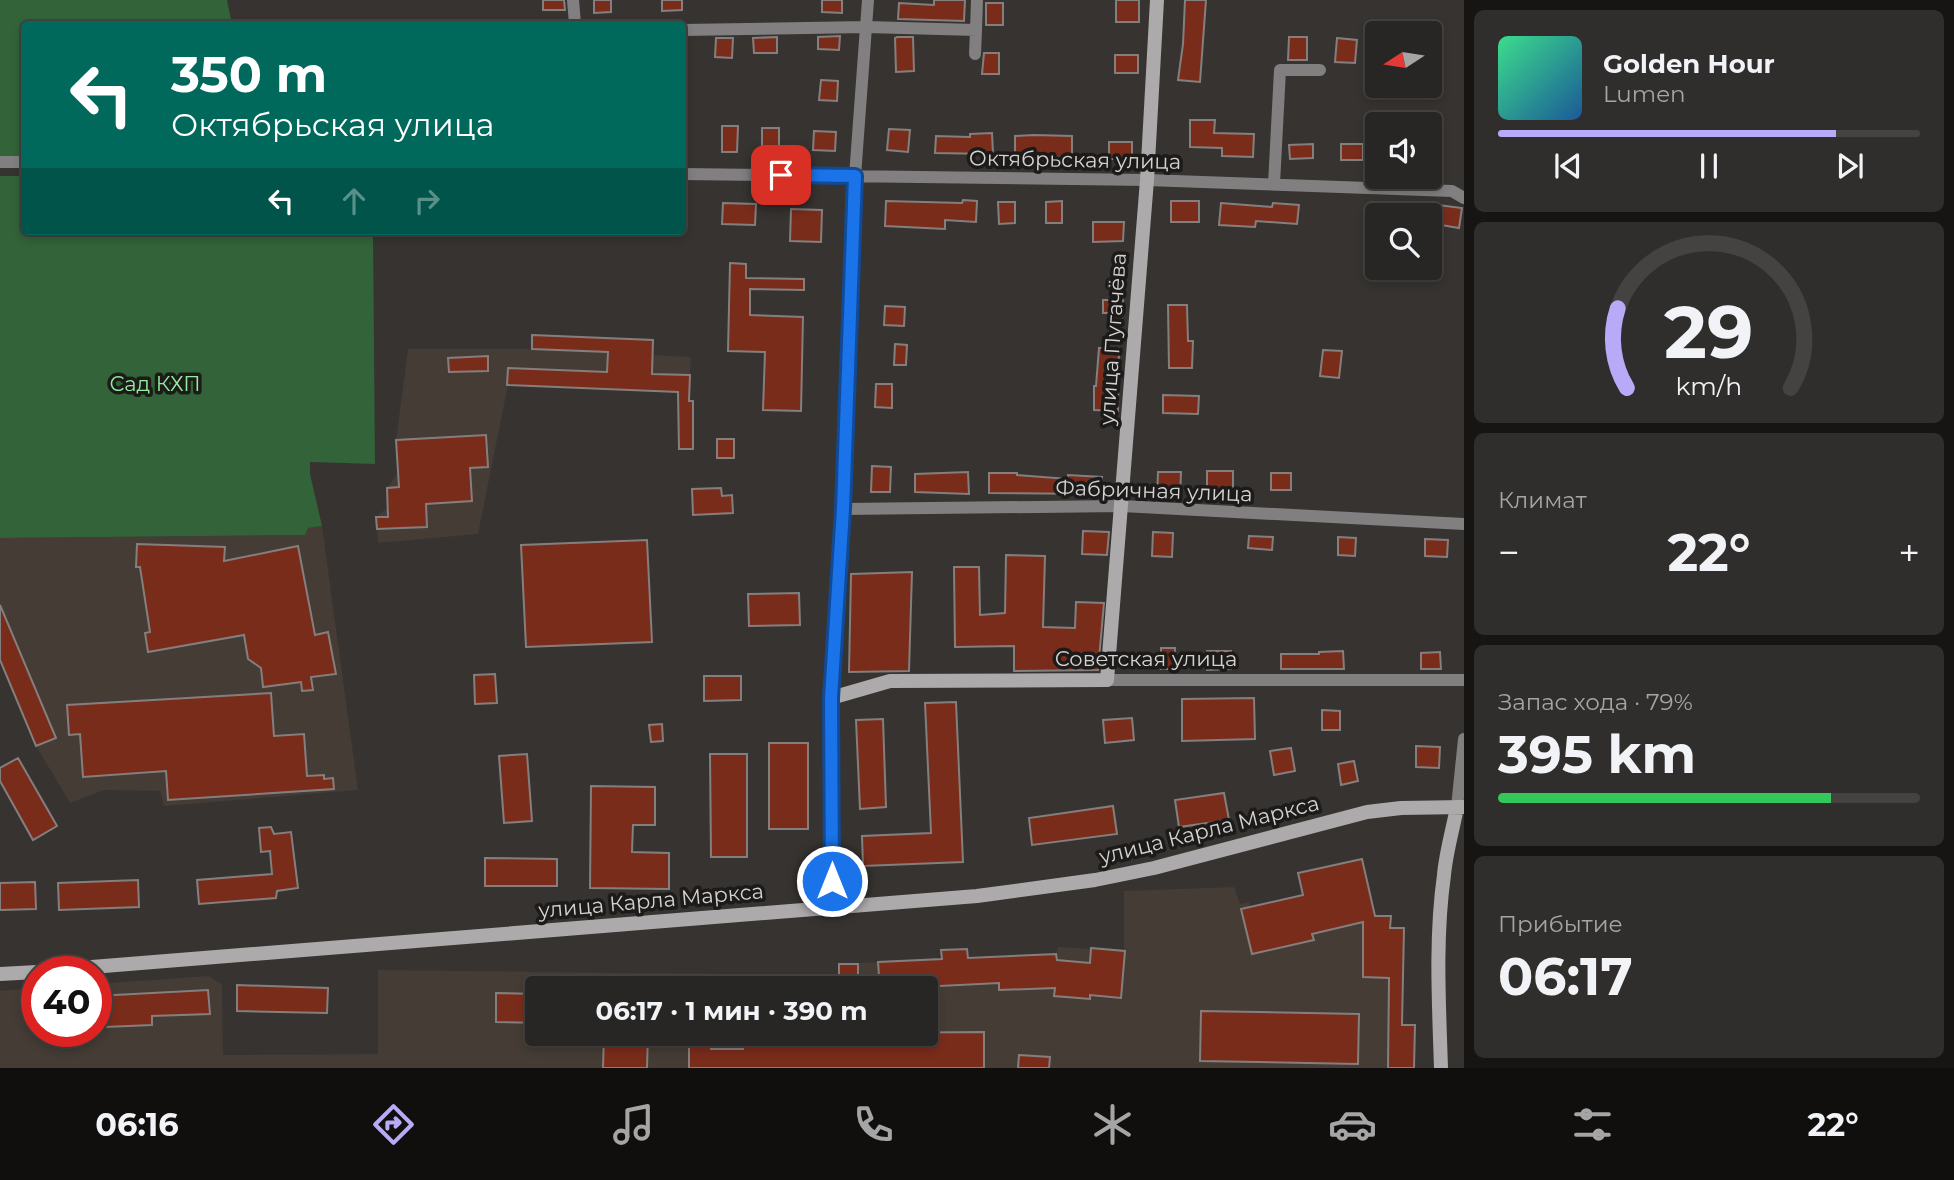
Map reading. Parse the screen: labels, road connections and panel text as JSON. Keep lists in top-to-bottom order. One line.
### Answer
{"streets":{"street":["Октябрьская улица","улица Пугачёва","Фабричная улица","Советская улица","улица Карла Маркса"]},"crossings":[["Октябрьская улица","улица Пугачёва"],["улица Пугачёва","Фабричная улица"],["улица Пугачёва","Советская улица"]],"parks":["Сад КХП"],"north":"left","page":{"turn":["350 m","Октябрьская улица"],"song":["Golden Hour","Lumen"],"tile":["Климат",["Запас хода · 79%","395 km"],["Прибытие","06:17"]],"heat":["−","22°","+"],"limit":"40","trip":"06:17 · 1 мин · 390 m","tabs":["06:16","22°"],"gauge":["29","km/h"]}}
